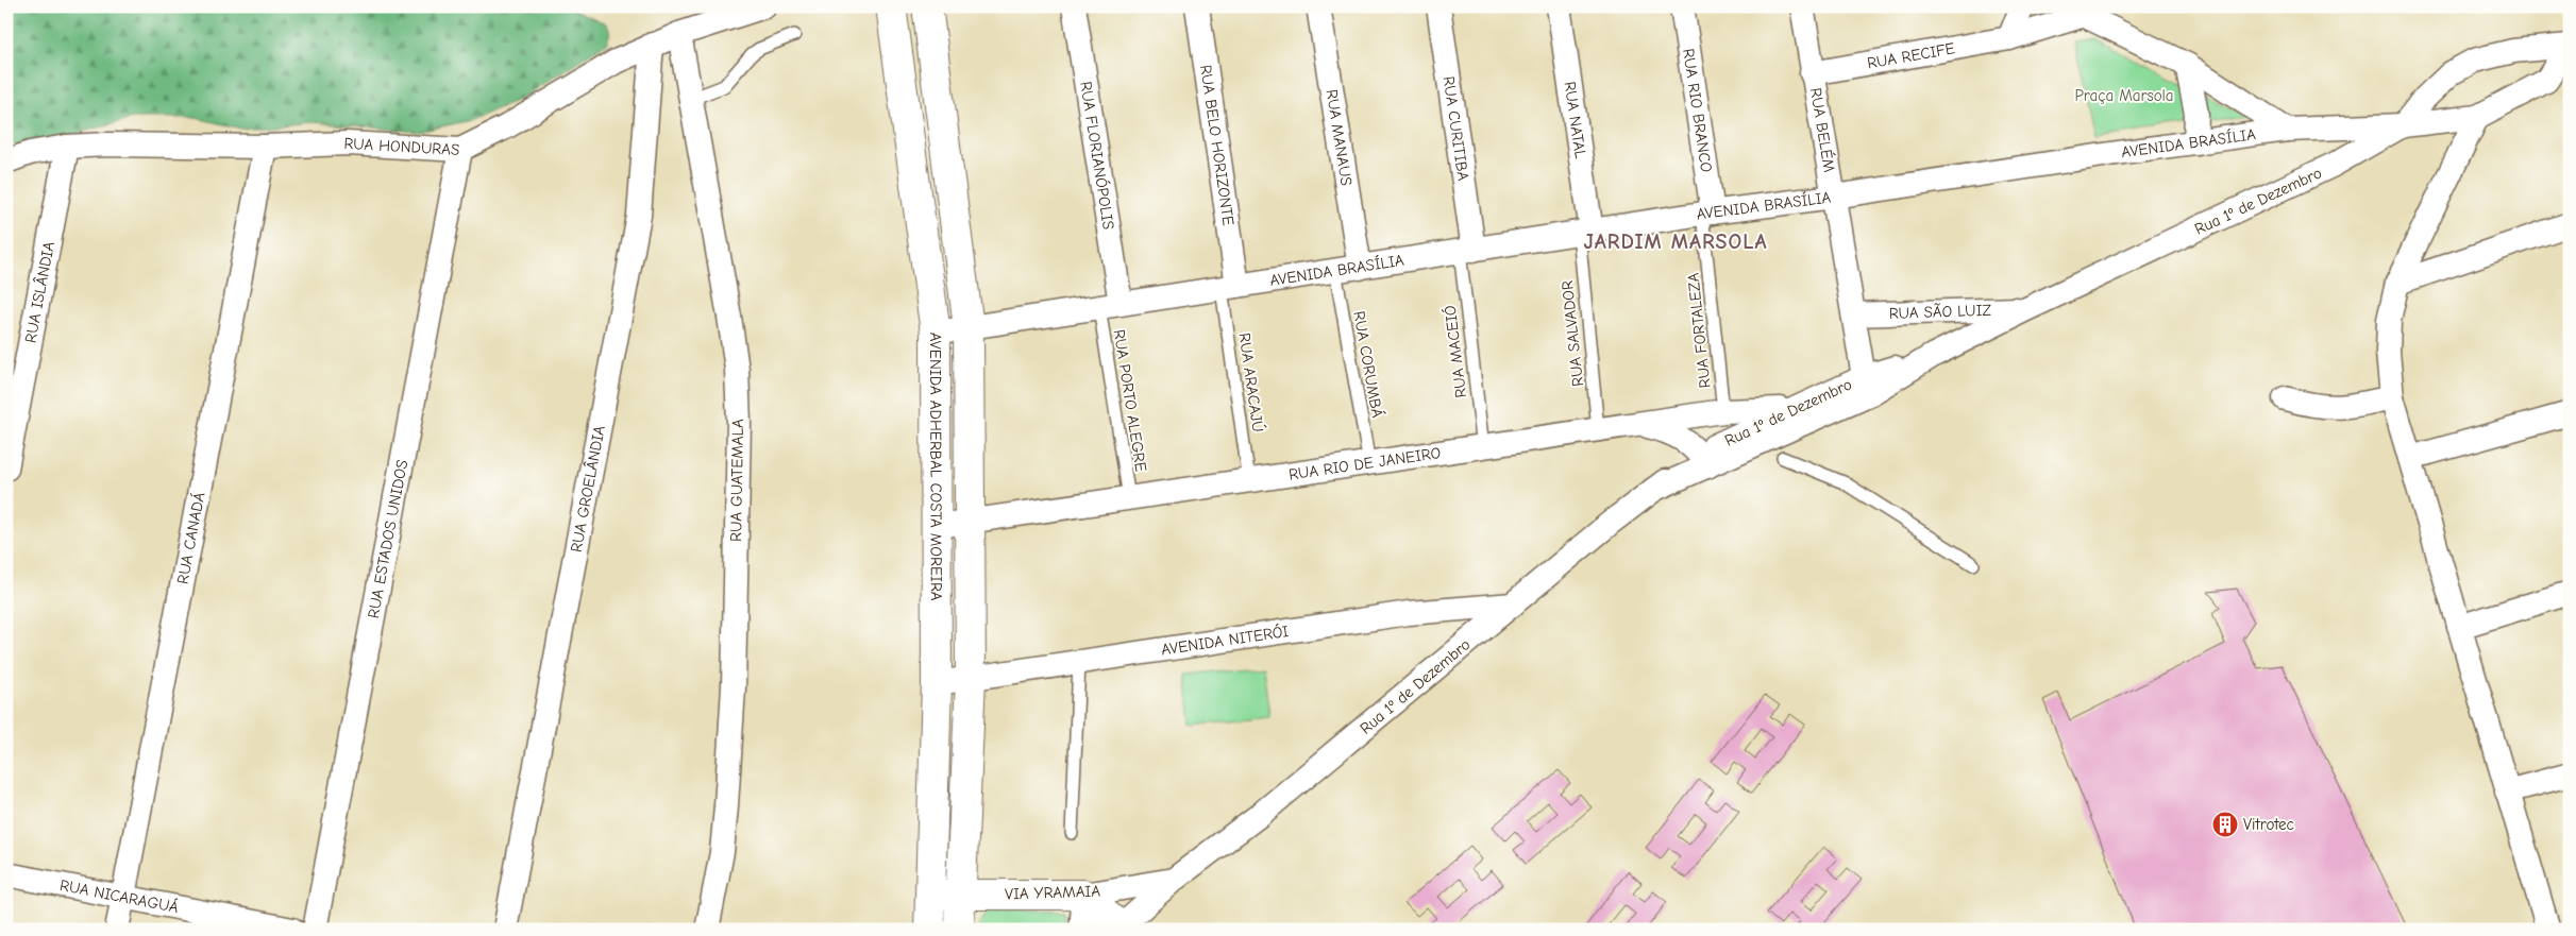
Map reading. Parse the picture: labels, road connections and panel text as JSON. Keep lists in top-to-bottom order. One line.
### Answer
{"streets":{"main road":["AVENIDA ADHERBAL COSTA MOREIRA","VIA YRAMAIA"],"street":["RUA RECIFE","RUA RIO BRANCO","RUA NATAL","RUA CURITIBA","RUA BELÉM","RUA MANAUS","AVENIDA BRASÍLIA","RUA HONDURAS","RUA BELO HORIZONTE","RUA FLORIANÓPOLIS","Rua 1º de Dezembro","RUA ISLÂNDIA","RUA SÃO LUIZ","RUA RIO DE JANEIRO","RUA GUATEMALA","RUA GROELÂNDIA","RUA CANADÁ","RUA ESTADOS UNIDOS","AVENIDA NITERÓI","RUA NICARAGUÁ"],"lane":["RUA FORTALEZA","RUA SALVADOR","RUA MACEIÓ","RUA CORUMBÁ","RUA ARACAJÚ","RUA PORTO ALEGRE"]},"crossings":[["RUA RECIFE","RUA BELÉM"],["RUA RIO BRANCO","AVENIDA BRASÍLIA"],["RUA RIO BRANCO","RUA FORTALEZA"],["RUA NATAL","AVENIDA BRASÍLIA"],["RUA NATAL","RUA SALVADOR"],["RUA CURITIBA","AVENIDA BRASÍLIA"],["RUA CURITIBA","RUA MACEIÓ"],["RUA BELÉM","AVENIDA BRASÍLIA"],["RUA BELÉM","Rua 1º de Dezembro"],["RUA BELÉM","RUA SÃO LUIZ"],["RUA MANAUS","AVENIDA BRASÍLIA"],["AVENIDA BRASÍLIA","RUA BELO HORIZONTE"],["AVENIDA BRASÍLIA","RUA FLORIANÓPOLIS"],["AVENIDA BRASÍLIA","Rua 1º de Dezembro"],["AVENIDA BRASÍLIA","RUA FORTALEZA"],["AVENIDA BRASÍLIA","RUA SALVADOR"],["AVENIDA BRASÍLIA","RUA MACEIÓ"],["AVENIDA BRASÍLIA","RUA CORUMBÁ"],["AVENIDA BRASÍLIA","RUA ARACAJÚ"],["AVENIDA BRASÍLIA","RUA PORTO ALEGRE"],["AVENIDA BRASÍLIA","AVENIDA ADHERBAL COSTA MOREIRA"],["RUA HONDURAS","RUA ISLÂNDIA"],["RUA HONDURAS","RUA GUATEMALA"],["RUA HONDURAS","RUA GROELÂNDIA"],["RUA HONDURAS","RUA CANADÁ"],["RUA HONDURAS","RUA ESTADOS UNIDOS"],["RUA BELO HORIZONTE","RUA ARACAJÚ"],["RUA FLORIANÓPOLIS","RUA PORTO ALEGRE"],["Rua 1º de Dezembro","RUA SÃO LUIZ"],["Rua 1º de Dezembro","RUA RIO DE JANEIRO"],["Rua 1º de Dezembro","AVENIDA NITERÓI"],["Rua 1º de Dezembro","VIA YRAMAIA"],["RUA FORTALEZA","RUA RIO DE JANEIRO"],["RUA SALVADOR","RUA RIO DE JANEIRO"],["RUA MACEIÓ","RUA RIO DE JANEIRO"],["RUA CORUMBÁ","RUA RIO DE JANEIRO"],["RUA ARACAJÚ","RUA RIO DE JANEIRO"],["RUA PORTO ALEGRE","RUA RIO DE JANEIRO"],["RUA RIO DE JANEIRO","AVENIDA ADHERBAL COSTA MOREIRA"],["AVENIDA ADHERBAL COSTA MOREIRA","AVENIDA NITERÓI"],["AVENIDA ADHERBAL COSTA MOREIRA","VIA YRAMAIA"],["RUA CANADÁ","RUA NICARAGUÁ"]],"districts":["JARDIM MARSOLA"],"parks":["Praça Marsola"],"places":{"building":["Vitrotec"]}}
